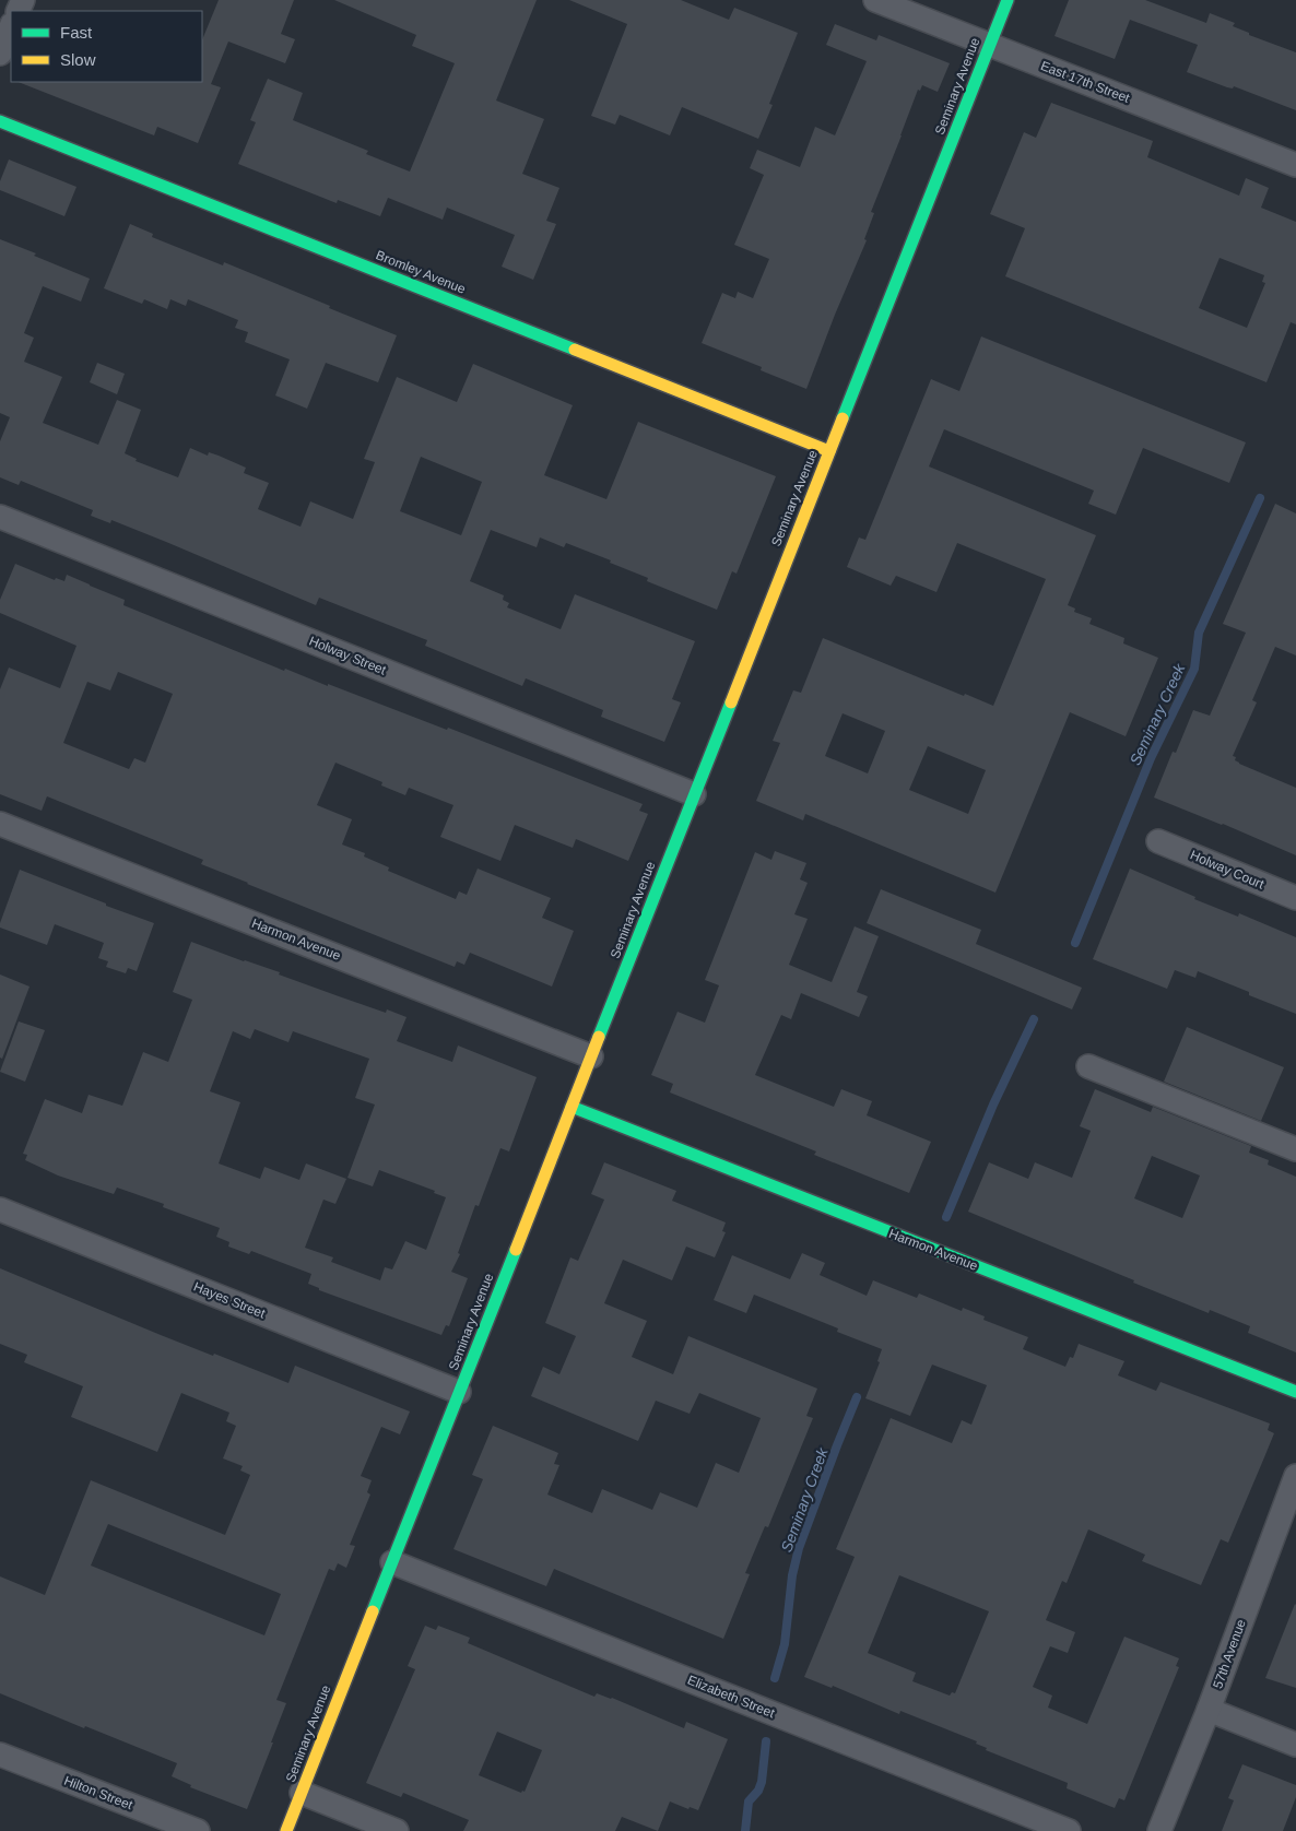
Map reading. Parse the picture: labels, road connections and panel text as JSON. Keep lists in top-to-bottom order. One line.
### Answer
{"streets":{"street":["East 17th Street","Seminary Avenue","Bromley Avenue","Holway Street","Holway Court","Harmon Avenue","Hayes Street","57th Avenue","Elizabeth Street","Hilton Street"]},"crossings":[["East 17th Street","Seminary Avenue"],["Seminary Avenue","Bromley Avenue"],["Seminary Avenue","Holway Street"],["Seminary Avenue","Harmon Avenue"],["Seminary Avenue","Hayes Street"],["Seminary Avenue","Elizabeth Street"]],"water":["Seminary Creek"],"legend":["Fast","Slow"]}
